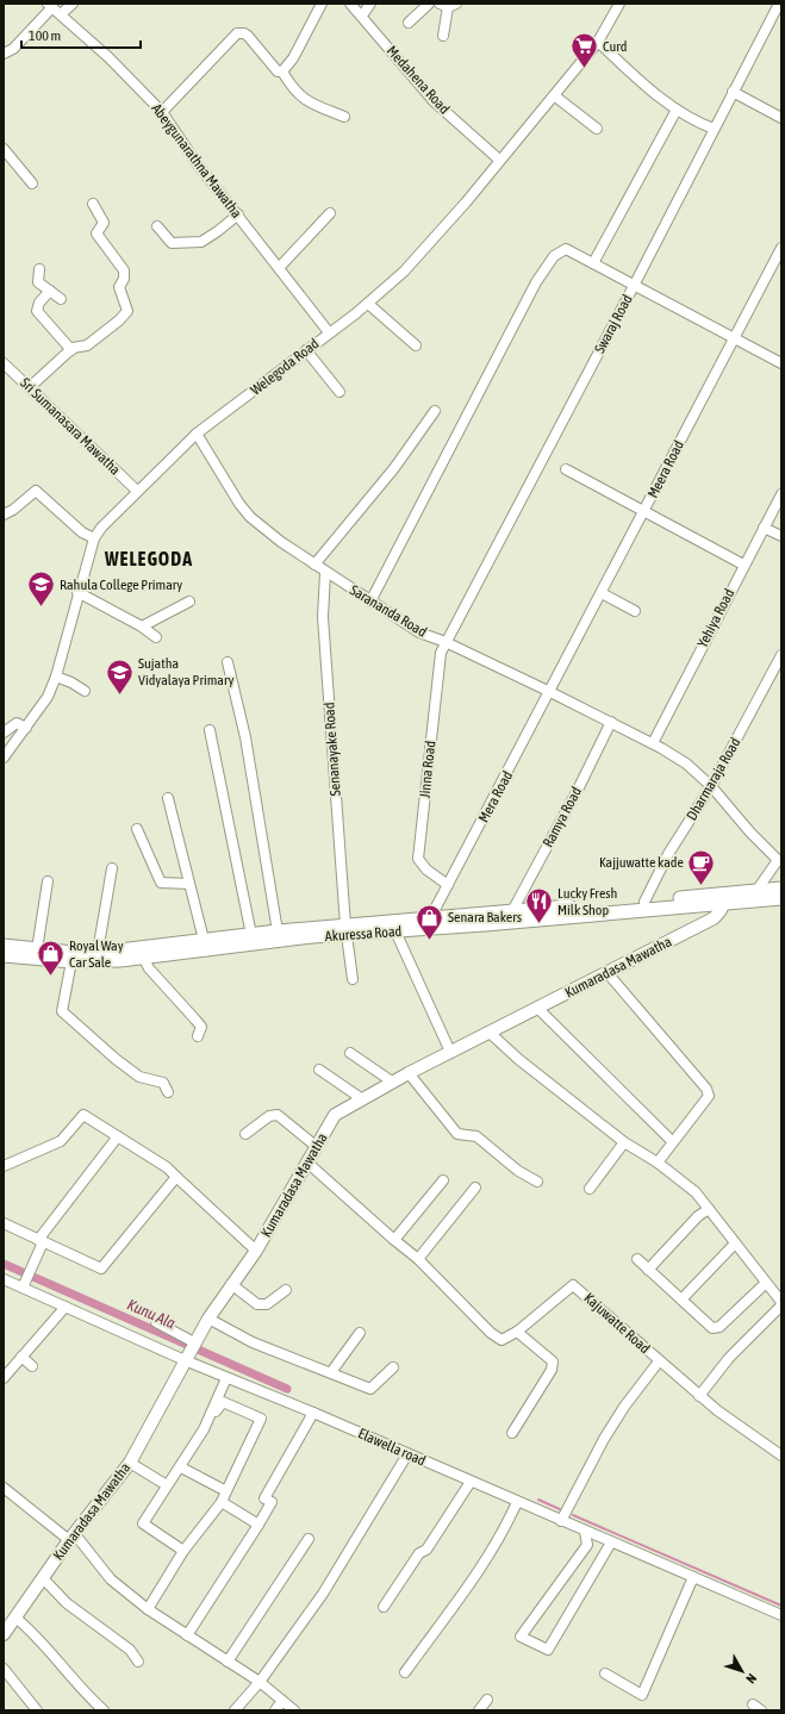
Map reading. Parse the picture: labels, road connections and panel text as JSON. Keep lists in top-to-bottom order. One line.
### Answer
{"streets":{"highway":["Akuressa Road"],"main road":["Kumaradasa Mawatha"],"street":["Medahena Road","Abeygunarathna Mawatha","Swaraj Road","Welegoda Road","Sri Sumanasara Mawatha","Meera Road","Sarananda Road","Yehiya Road","Senanayake Road","Jinna Road","Dharmaraja Road","Mera Road","Ramya Road","Kajuwatte Road","Elawella road"]},"crossings":[["Medahena Road","Welegoda Road"],["Abeygunarathna Mawatha","Welegoda Road"],["Swaraj Road","Sarananda Road"],["Swaraj Road","Jinna Road"],["Welegoda Road","Sri Sumanasara Mawatha"],["Welegoda Road","Sarananda Road"],["Meera Road","Sarananda Road"],["Meera Road","Mera Road"],["Sarananda Road","Yehiya Road"],["Sarananda Road","Senanayake Road"],["Sarananda Road","Jinna Road"],["Sarananda Road","Dharmaraja Road"],["Sarananda Road","Mera Road"],["Sarananda Road","Ramya Road"],["Sarananda Road","Akuressa Road"],["Senanayake Road","Akuressa Road"],["Jinna Road","Mera Road"],["Dharmaraja Road","Akuressa Road"],["Mera Road","Akuressa Road"],["Ramya Road","Akuressa Road"],["Akuressa Road","Kumaradasa Mawatha"],["Kumaradasa Mawatha","Kajuwatte Road"],["Kumaradasa Mawatha","Elawella road"]],"districts":["WELEGODA"],"water":["Kunu Ala"],"places":{"supermarket":["Curd"],"school or university":["Rahula College Primary","Sujatha Vidyalaya Primary"],"cafe":["Kajjuwatte kade"],"restaurant":["Lucky Fresh Milk Shop"],"shop":["Senara Bakers","Royal Way Car Sale"]},"scale_bar":"100 m","north":"bottom right"}
